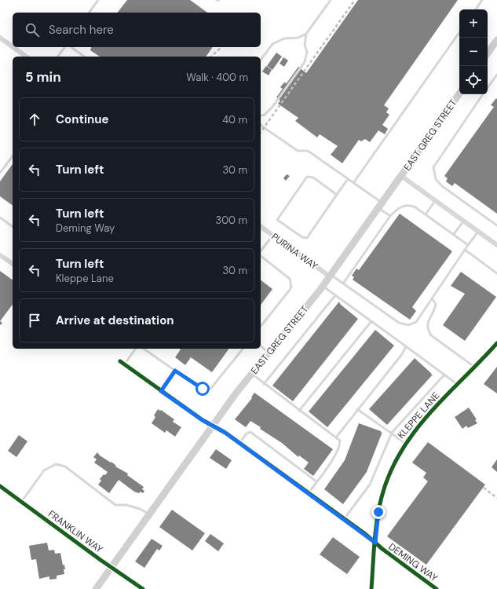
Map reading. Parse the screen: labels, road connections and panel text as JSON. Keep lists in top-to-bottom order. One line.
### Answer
{"streets":{"main road":["EAST GREG STREET"],"street":["PURINA WAY","KLEPPE LANE","FRANKLIN WAY","DEMING WAY"]},"crossings":[["EAST GREG STREET","PURINA WAY"],["EAST GREG STREET","FRANKLIN WAY"],["EAST GREG STREET","DEMING WAY"],["KLEPPE LANE","DEMING WAY"]],"page":{"map_buttons":["+","−"],"search":"Search here","heading":["5 min","Walk · 400 m"],"list":[["Continue","40 m"],["Turn left","30 m"],["Turn left","Deming Way","300 m"],["Turn left","Kleppe Lane","30 m"],"Arrive at destination"]}}
